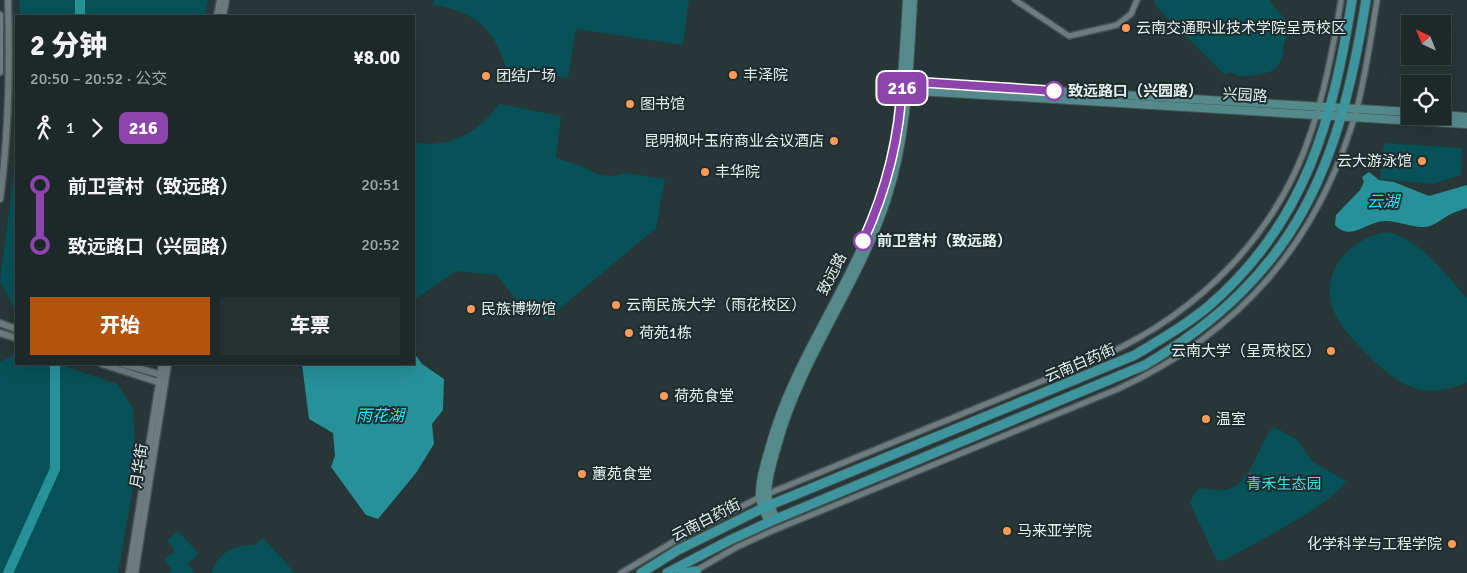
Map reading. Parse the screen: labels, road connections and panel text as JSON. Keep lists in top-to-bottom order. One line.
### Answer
{"streets":{"main road":["兴园路","致远路","云南白药街"],"street":["月华街"]},"crossings":[["兴园路","致远路"],["兴园路","云南白药街"],["致远路","云南白药街"]],"water":["云湖","雨花湖"],"parks":["青禾生态园"],"places":["云南交通职业技术学院呈贡校区","丰泽院","团结广场","致远路口（兴园路）","图书馆","昆明枫叶玉府商业会议酒店","云大游泳馆","丰华院","前卫营村（致远路）","云南民族大学（雨花校区）","民族博物馆","荷苑1栋","云南大学（呈贡校区）","荷苑食堂","温室","蕙苑食堂","马来亚学院","化学科学与工程学院"],"lines":["bus line 216"],"north":"top left","page":{"on_map":"216","heading":["2 分钟","20:50 – 20:52 · 公交","¥8.00"],"legs":["1","216"],"list":[{"name":"前卫营村（致远路）","value":"20:51"},{"name":"致远路口（兴园路）","value":"20:52"}],"buttons":["开始","车票"]}}
